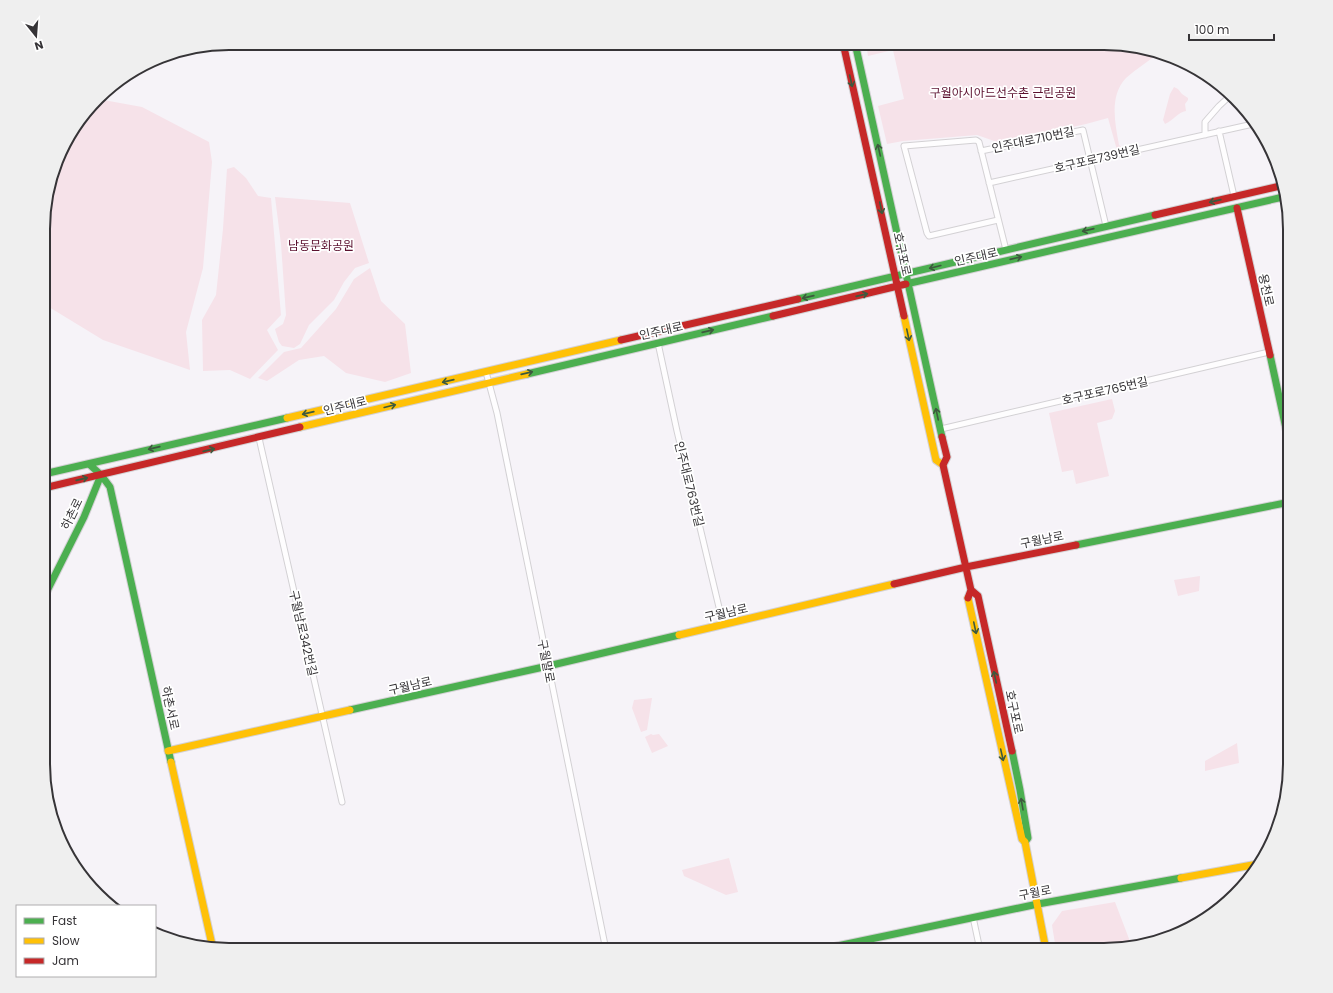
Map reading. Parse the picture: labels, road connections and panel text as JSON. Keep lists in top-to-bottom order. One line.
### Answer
{"streets":{"main road":["호구포로","인주대로","용천로","하촌로","구월남로","하촌서로","구월로"],"street":["인주대로710번길","호구포로739번길","호구포로765번길","인주대로763번길","구월남로342번길","구월말로"]},"crossings":[["인주대로710번길","호구포로739번길"],["인주대로710번길","인주대로"],["호구포로","인주대로"],["호구포로","호구포로765번길"],["호구포로","구월남로"],["호구포로","구월로"],["인주대로","용천로"],["인주대로","인주대로763번길"],["인주대로","하촌로"],["인주대로","구월남로342번길"],["인주대로","구월말로"],["인주대로","하촌서로"],["용천로","호구포로765번길"],["인주대로763번길","구월남로"],["하촌로","하촌서로"],["구월남로","구월남로342번길"],["구월남로","구월말로"],["구월남로","하촌서로"]],"parks":["구월아시아드선수촌 근린공원","남동문화공원"],"legend":["Fast","Slow","Jam"],"scale_bar":"100 m","north":"bottom"}
